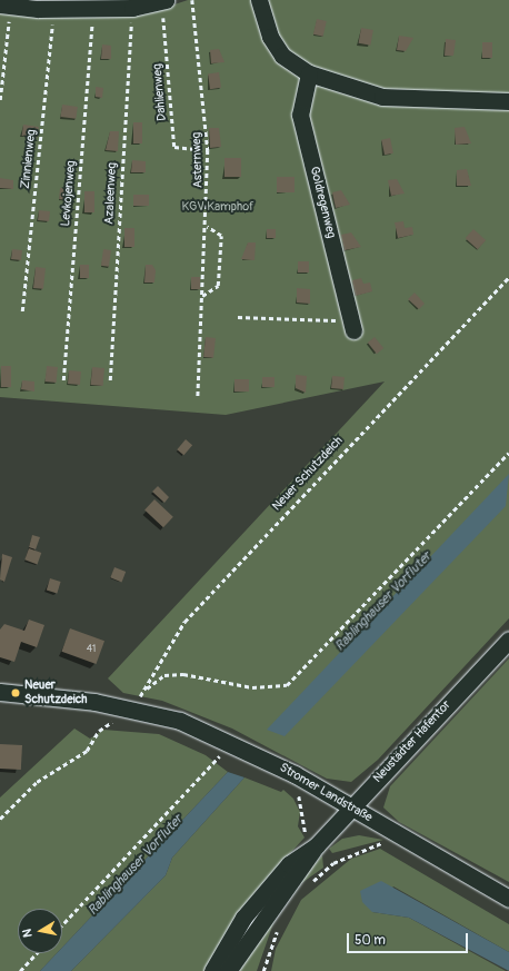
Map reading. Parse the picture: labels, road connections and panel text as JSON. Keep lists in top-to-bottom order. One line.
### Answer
{"streets":{"street":["Goldregenweg","Neustädter Hafentor","Stromer Landstraße"],"path":["Dahlienweg","Zinnienweg","Asternweg","Levkojenweg","Azaleenweg","Neuer Schutzdeich"]},"crossings":[["Dahlienweg","Asternweg"],["Neuer Schutzdeich","Stromer Landstraße"],["Neustädter Hafentor","Stromer Landstraße"]],"water":["Rablinghauser Vorfluter"],"parks":["KGV Kamphof"],"places":["Neuer Schutzdeich"],"house_numbers":["41"],"scale_bar":"50 m","north":"left"}
